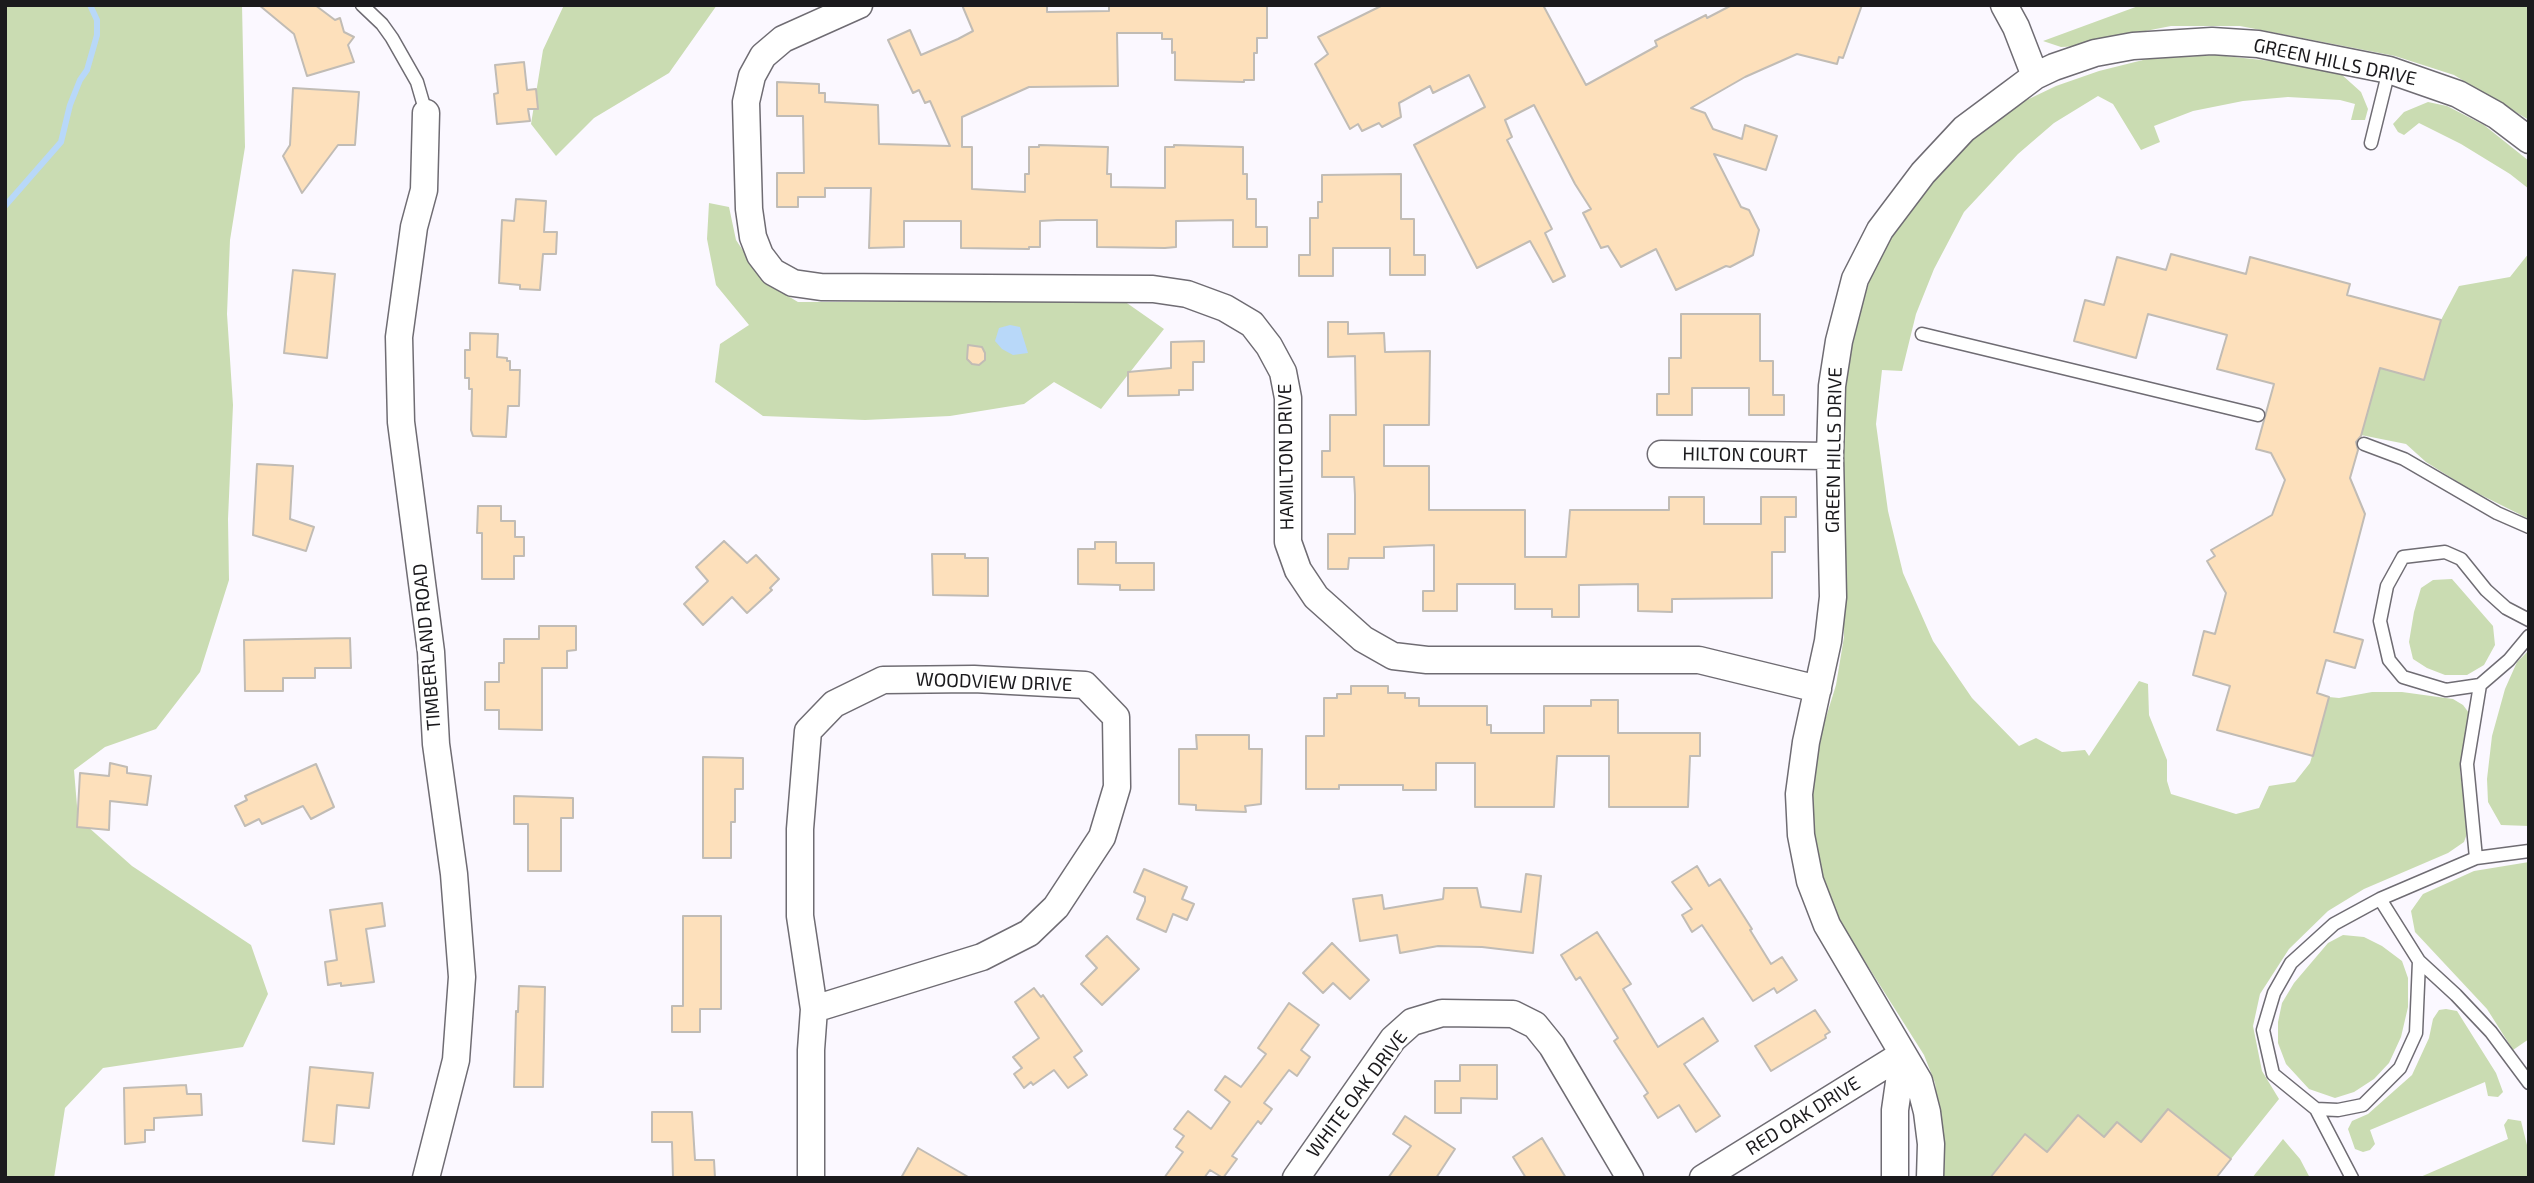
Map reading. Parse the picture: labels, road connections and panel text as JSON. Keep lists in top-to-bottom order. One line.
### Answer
{"streets":{"street":["GREEN HILLS DRIVE","HILTON COURT","HAMILTON DRIVE","TIMBERLAND ROAD","WOODVIEW DRIVE","WHITE OAK DRIVE","RED OAK DRIVE"]},"crossings":[["GREEN HILLS DRIVE","HILTON COURT"],["GREEN HILLS DRIVE","HAMILTON DRIVE"],["GREEN HILLS DRIVE","RED OAK DRIVE"]]}
